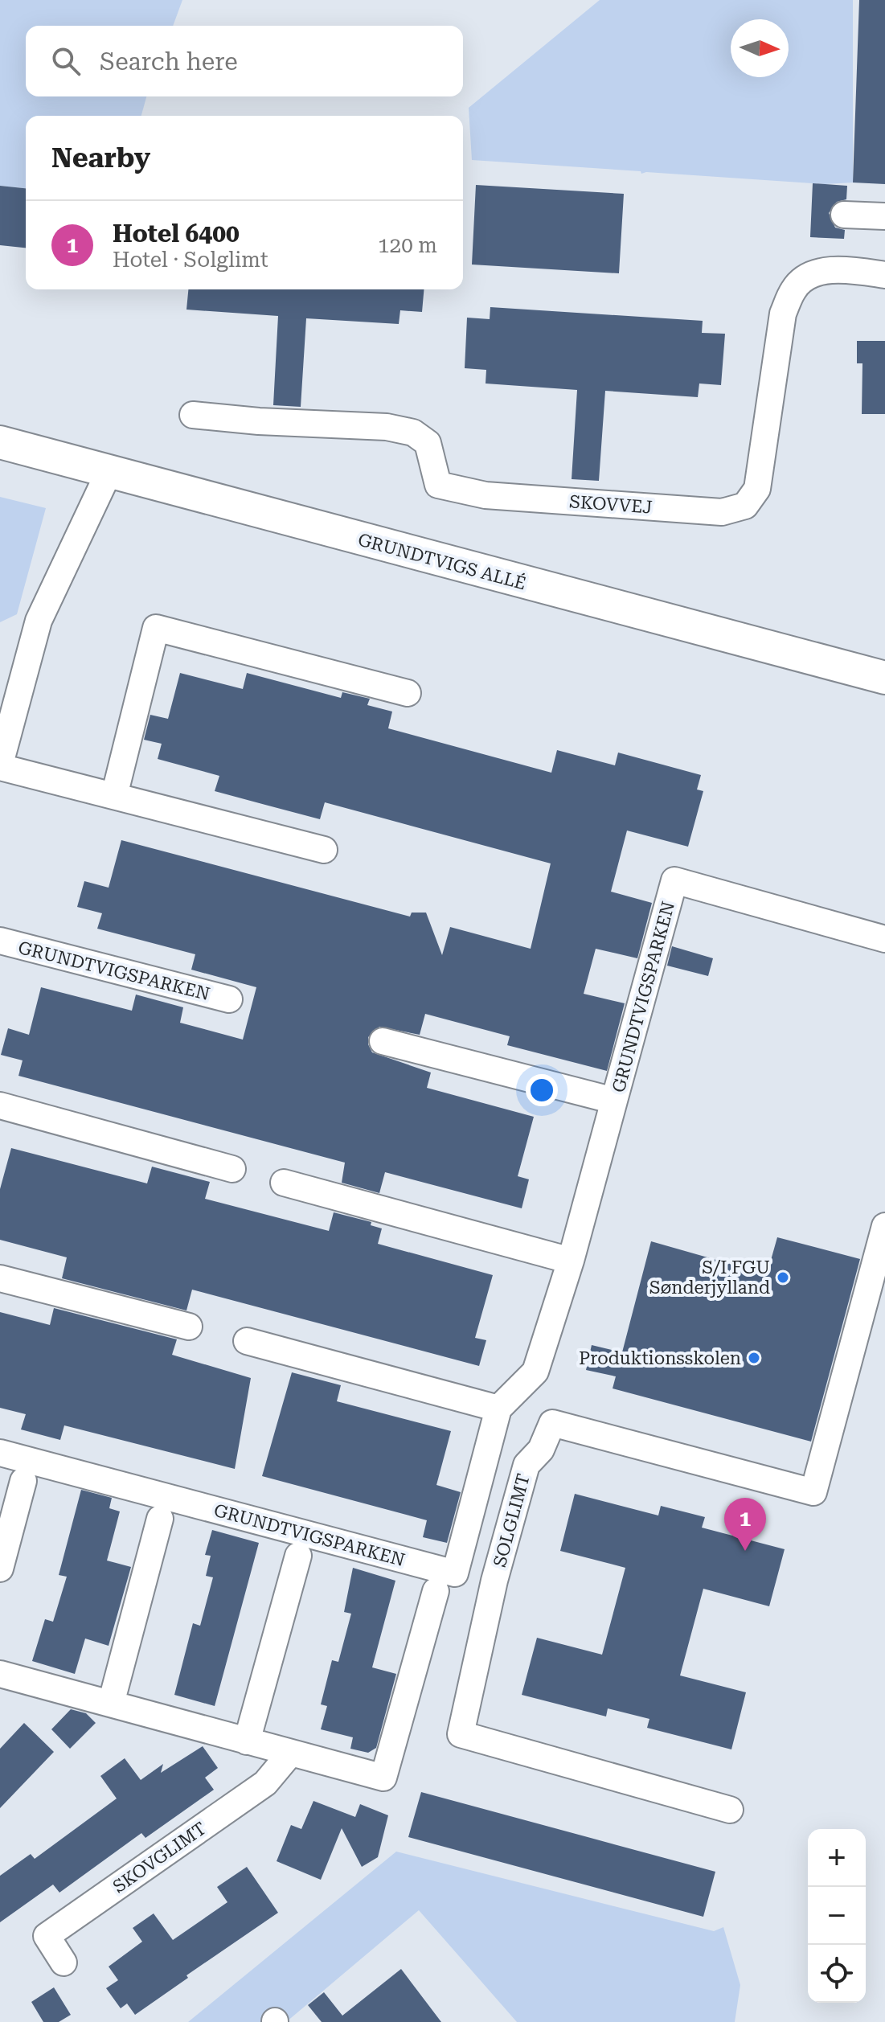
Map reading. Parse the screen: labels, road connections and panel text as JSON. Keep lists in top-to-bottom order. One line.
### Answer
{"streets":{"street":["SKOVVEJ","GRUNDTVIGS ALLÉ","GRUNDTVIGSPARKEN","SOLGLIMT","SKOVGLIMT"]},"places":["S/I FGU Sønderjylland","Produktionsskolen"],"north":"right","page":{"search":"Search here","heading":"Nearby","list":[{"mark":"1","name":"Hotel 6400","note":"Hotel · Solglimt","value":"120 m"}],"pins":"1","map_buttons":["+","−"]}}
